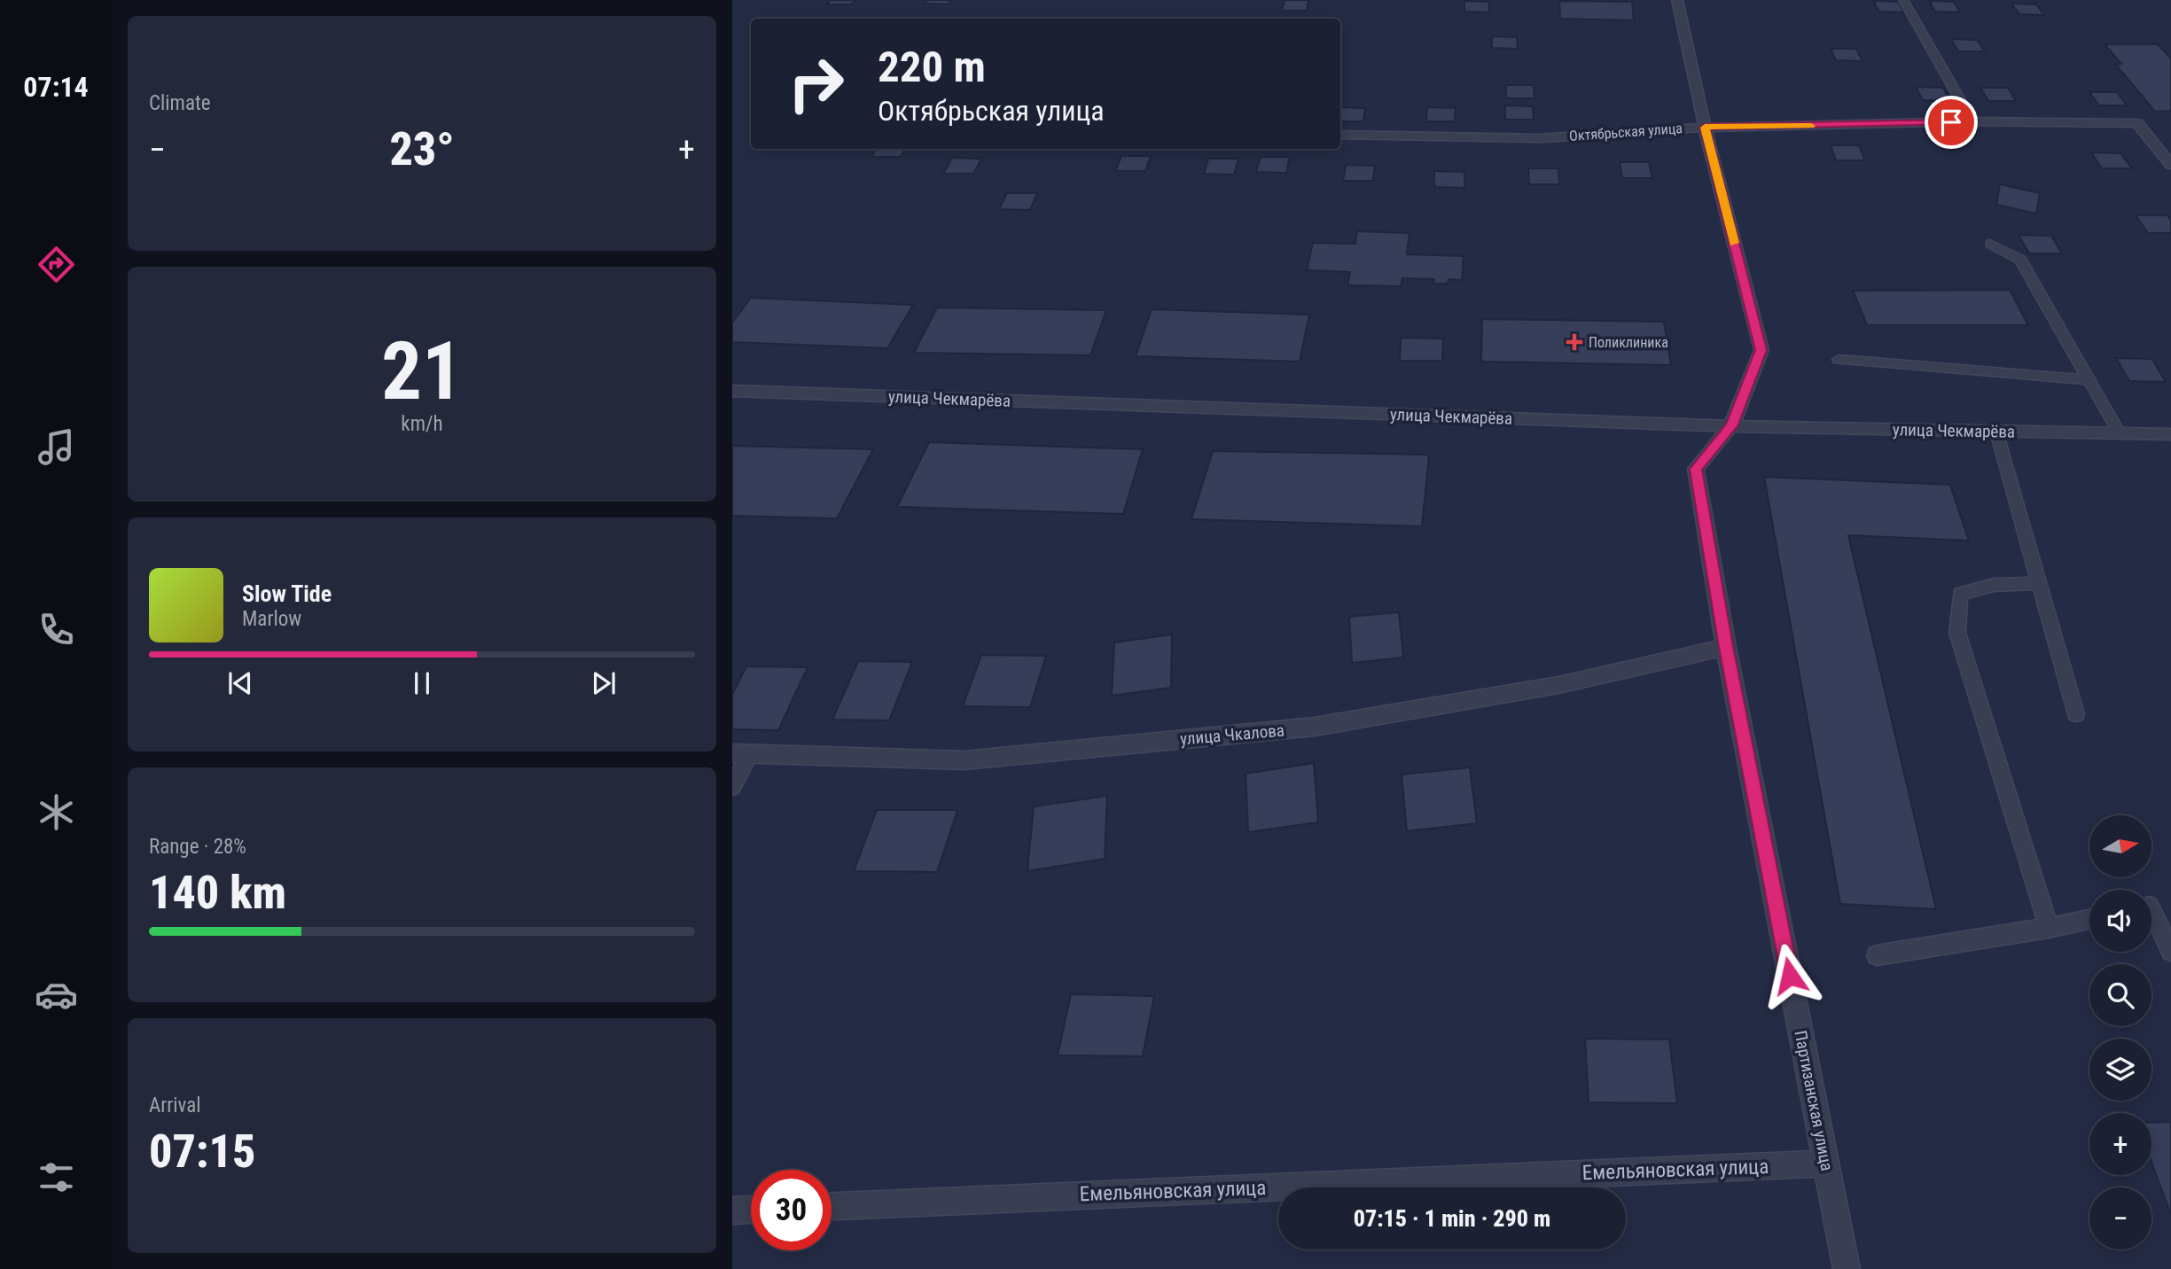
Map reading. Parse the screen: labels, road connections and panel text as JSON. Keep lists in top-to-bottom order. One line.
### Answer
{"streets":{"street":["Октябрьская улица","улица Чекмарёва","улица Чкалова","Партизанская улица","Емельяновская улица"]},"crossings":[["Октябрьская улица","Партизанская улица"],["улица Чекмарёва","Партизанская улица"],["улица Чкалова","Партизанская улица"],["Партизанская улица","Емельяновская улица"]],"places":{"health":["Поликлиника"]},"north":"right","page":{"tabs":"07:14","tile":["Climate",["21","km/h"],["Range · 28%","140 km"],["Arrival","07:15"]],"turn":["220 m","Октябрьская улица"],"heat":["−","23°","+"],"song":["Slow Tide","Marlow"],"map_buttons":["+","−"],"limit":"30","trip":"07:15 · 1 min · 290 m"}}
